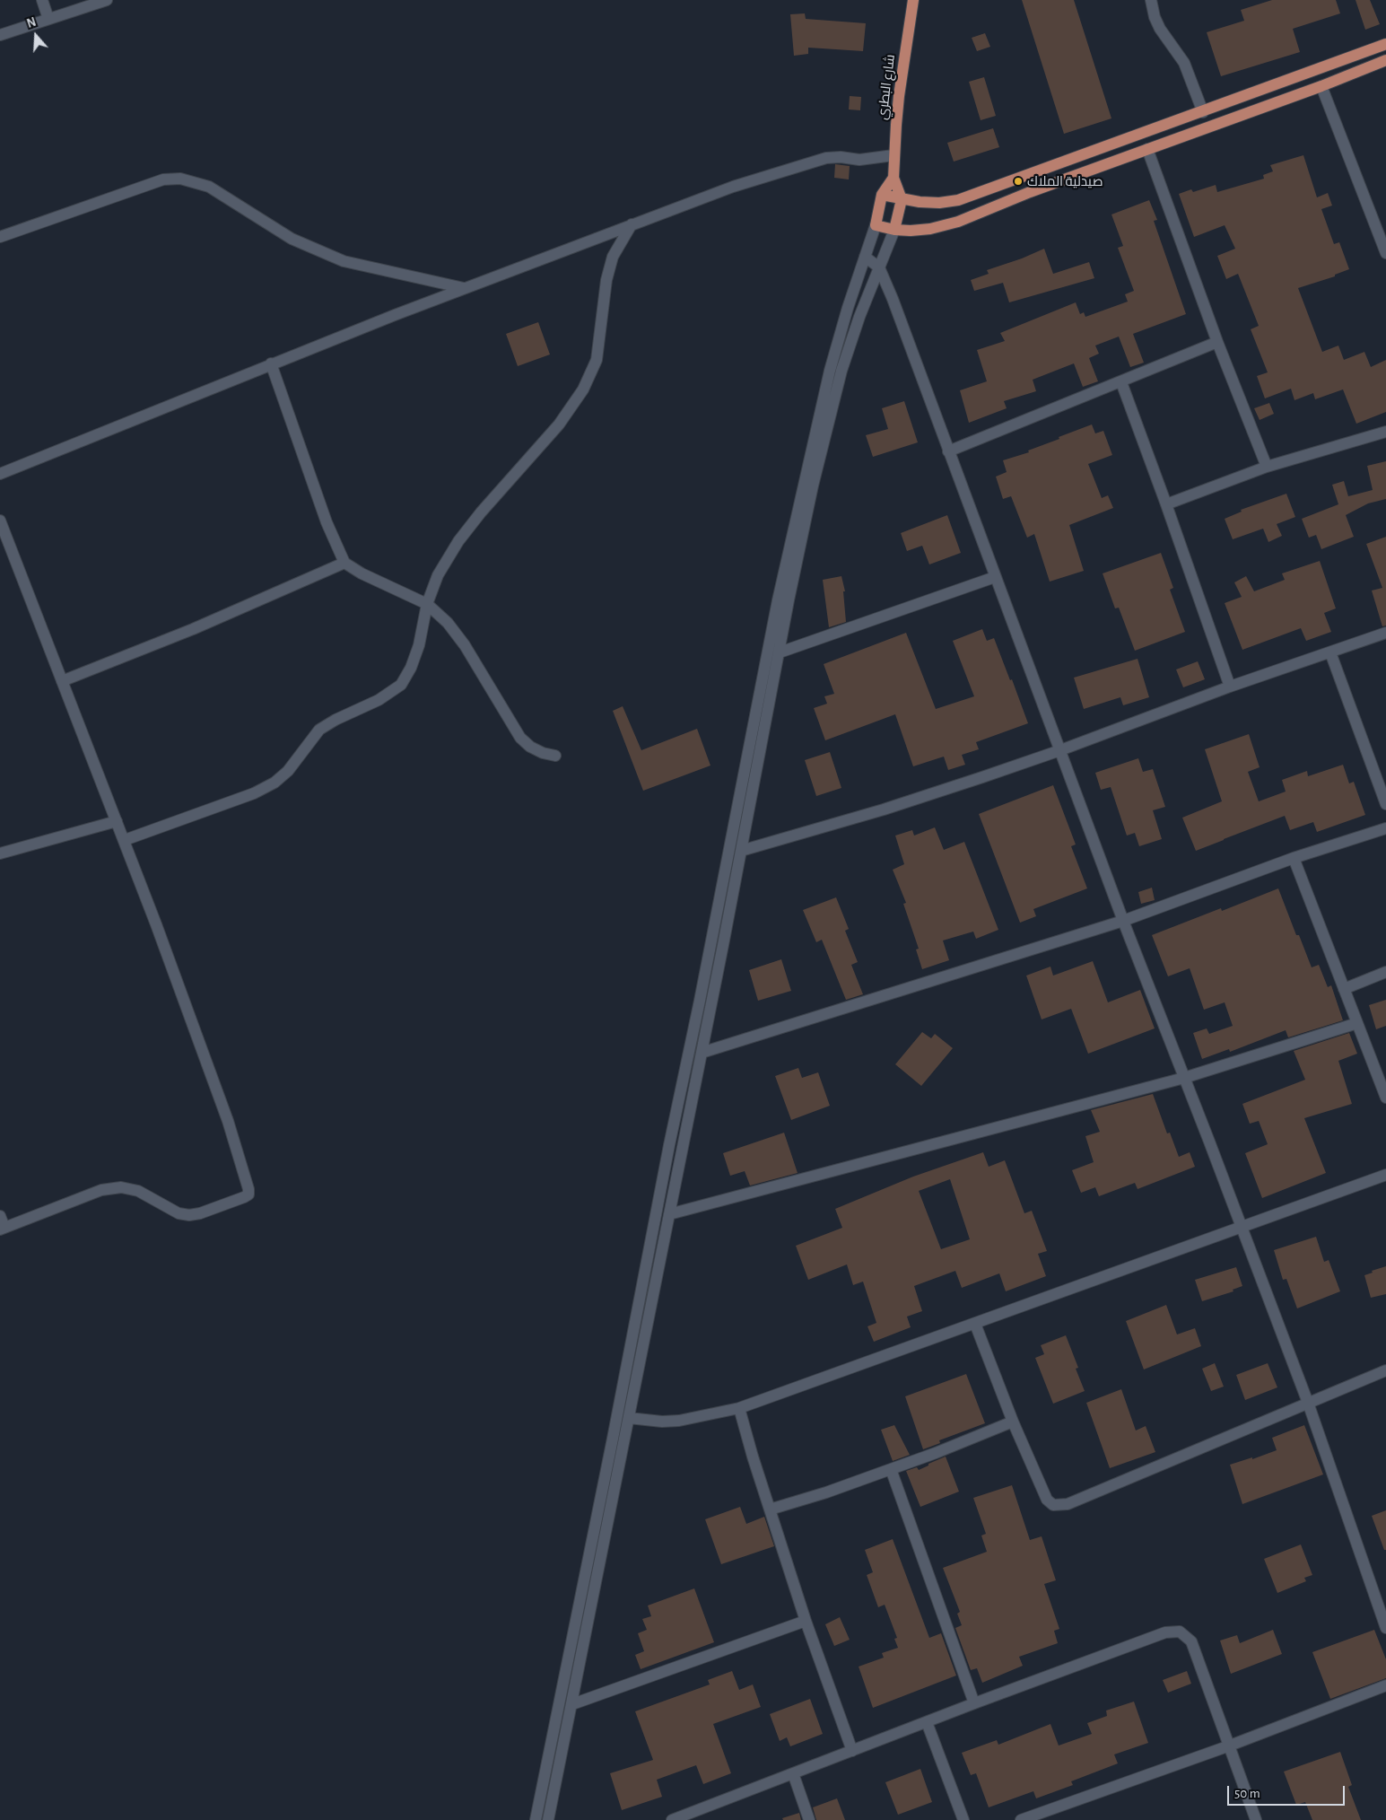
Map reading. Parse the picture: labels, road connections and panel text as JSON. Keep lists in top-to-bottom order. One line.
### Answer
{"streets":{"main road":["شارع البطري"]},"places":["صيدلية الملاك"],"scale_bar":"50 m","north":"top"}
